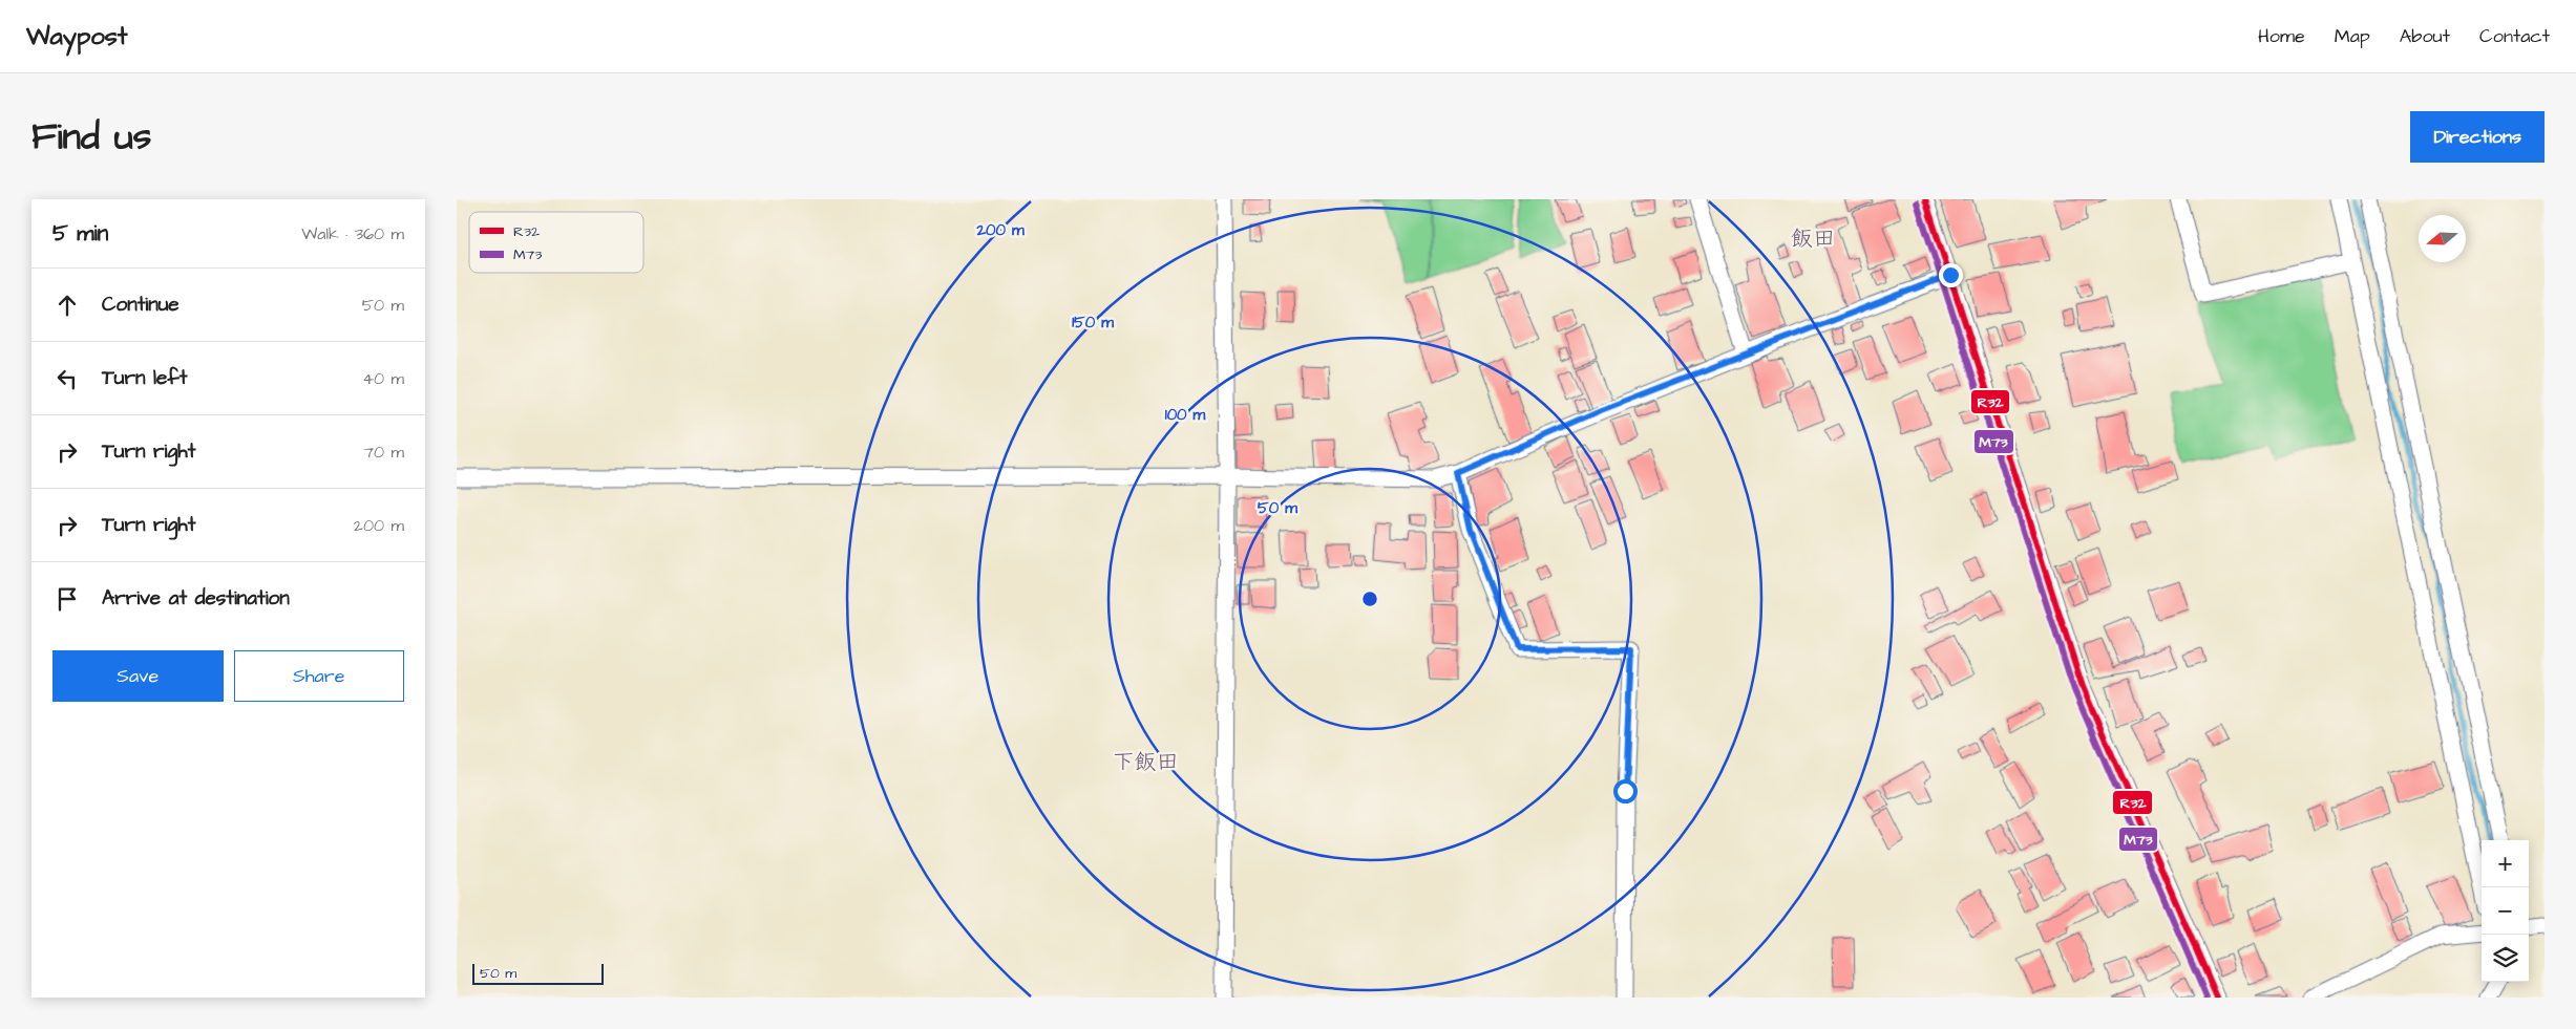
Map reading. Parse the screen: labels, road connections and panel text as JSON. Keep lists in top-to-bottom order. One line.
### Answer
{"districts":["飯田","下飯田"],"lines":["transit line R32","transit line M73"],"legend":["R32","M73"],"scale_bar":"50 m","north":"left","page":{"header":"Waypost","nav":["Home","Map","About","Contact"],"title":"Find us","buttons":["Directions",["Save","Share"]],"heading":["5 min","Walk · 360 m"],"list":[["Continue","50 m"],["Turn left","40 m"],["Turn right","70 m"],["Turn right","200 m"],"Arrive at destination"],"map_buttons":["+","−"],"scale":"50 m"},"rings":["200 m","150 m","100 m","50 m"]}
